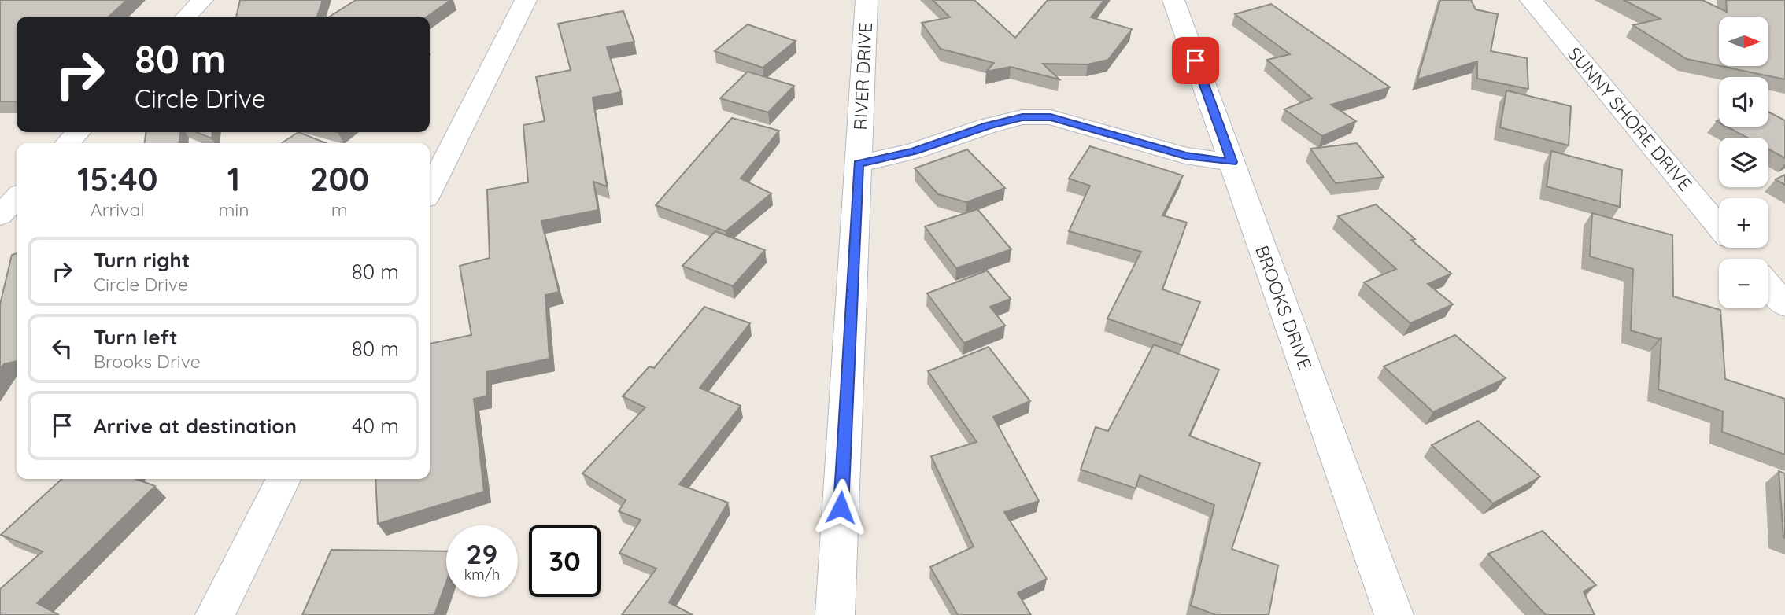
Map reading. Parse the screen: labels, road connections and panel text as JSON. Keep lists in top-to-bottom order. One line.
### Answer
{"streets":{"street":["RIVER DRIVE","SUNNY SHORE DRIVE","BROOKS DRIVE"]},"north":"right","page":{"map_buttons":["+","−"],"turn":["80 m","Circle Drive"],"eta":["15:40","Arrival","1","min","200","m"],"list":[{"name":"Turn right","note":"Circle Drive","value":"80 m"},{"name":"Turn left","note":"Brooks Drive","value":"80 m"},{"name":"Arrive at destination","value":"40 m"}],"speed":"29 km/h","limit":"30"}}
